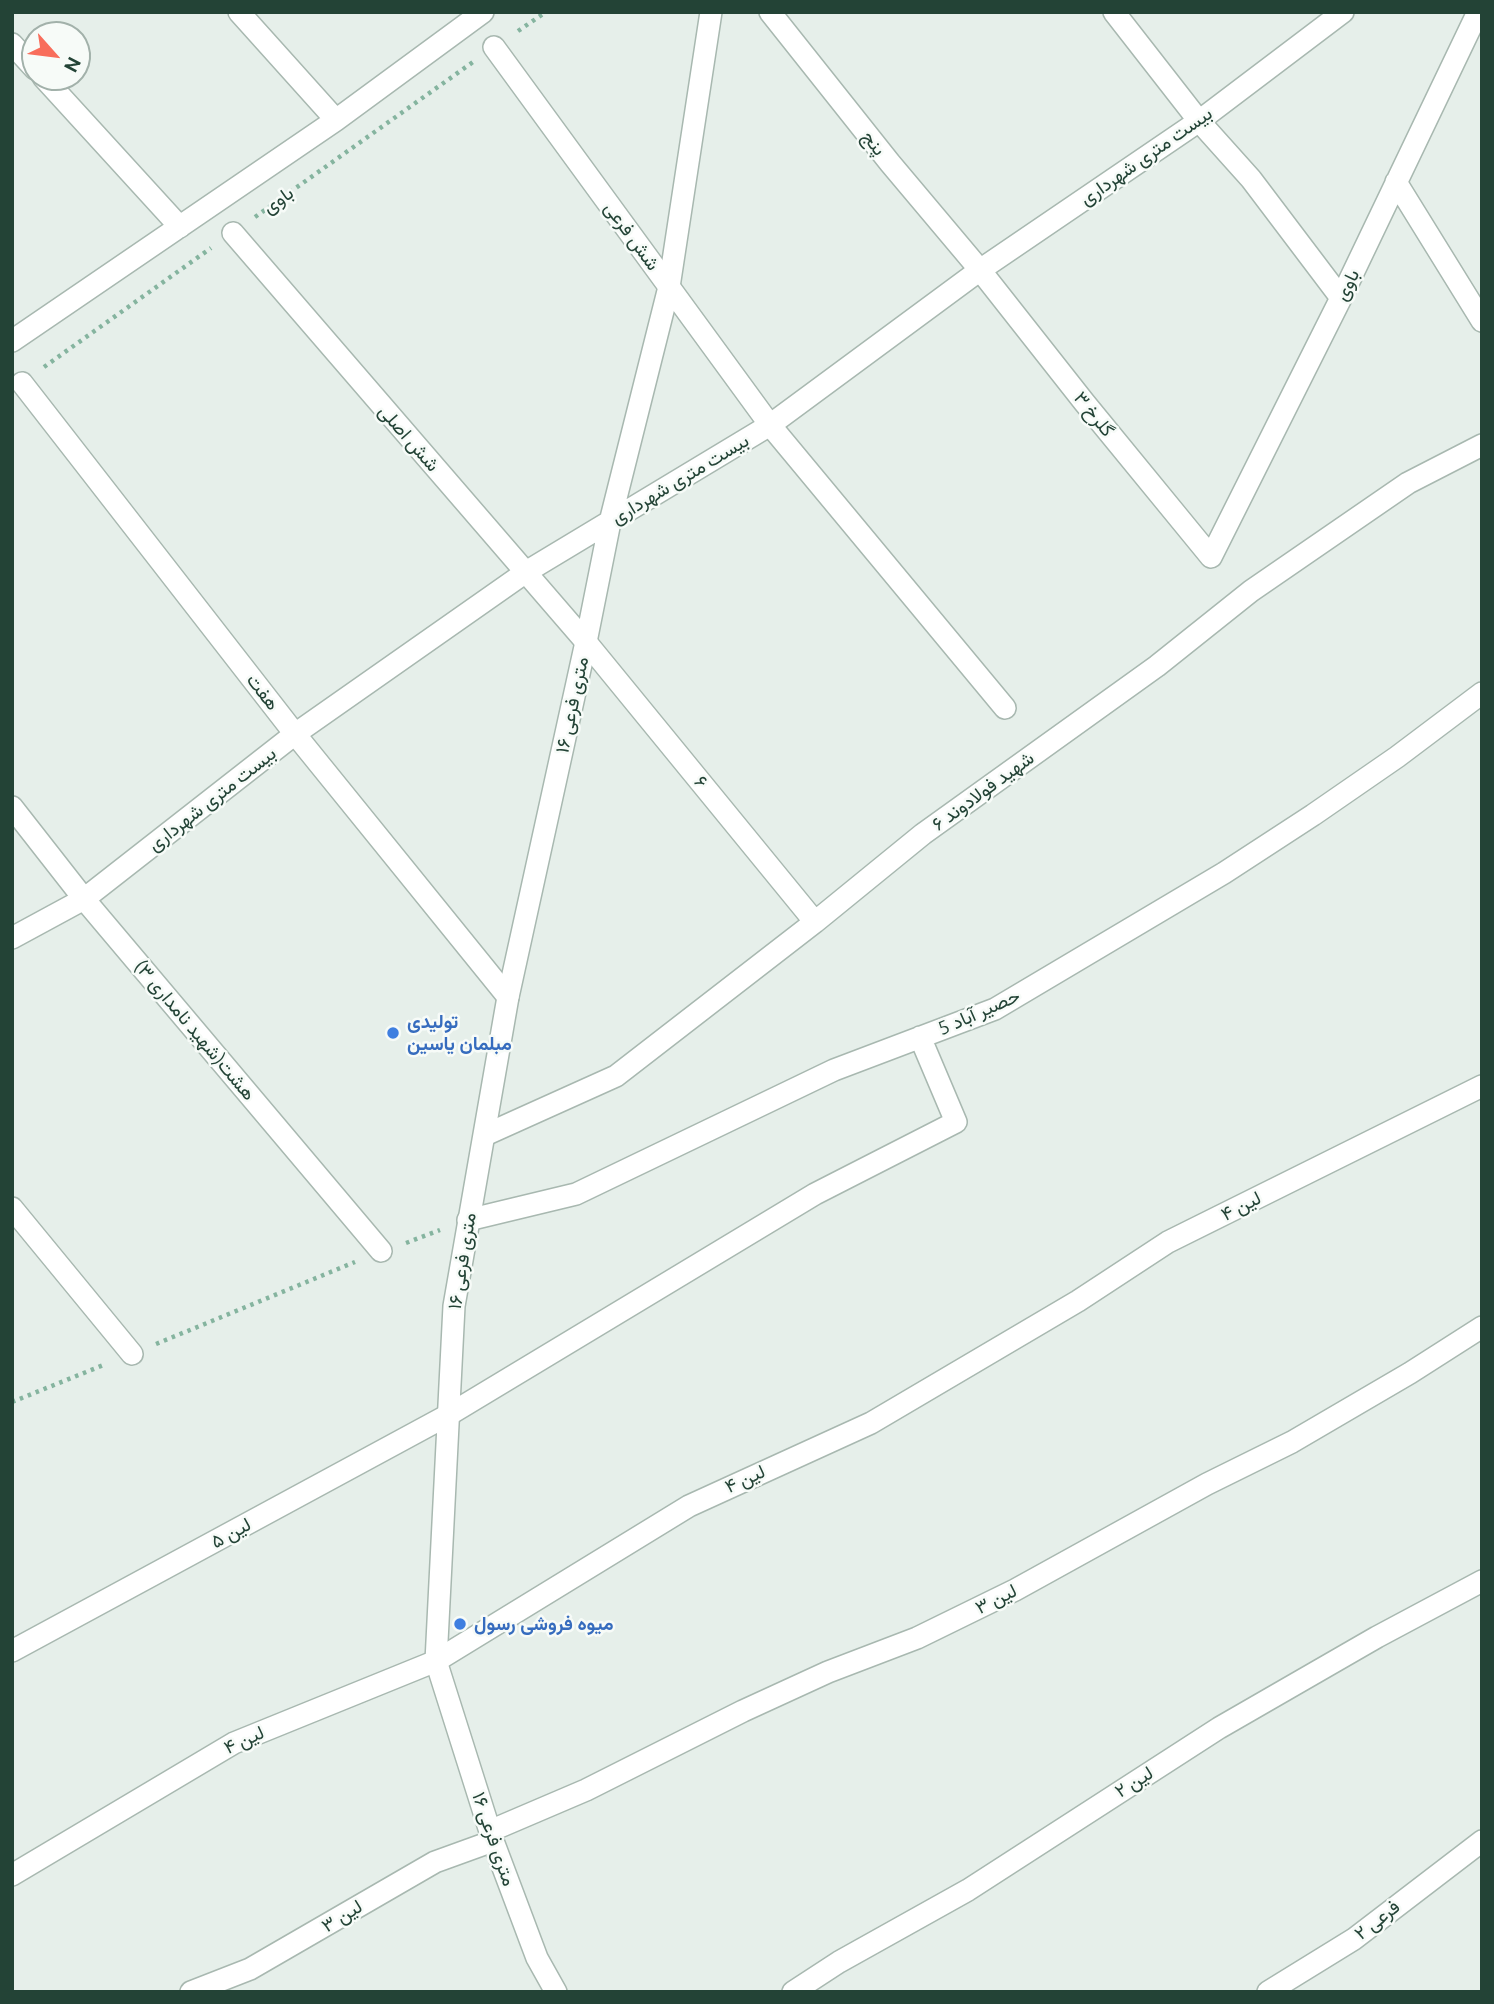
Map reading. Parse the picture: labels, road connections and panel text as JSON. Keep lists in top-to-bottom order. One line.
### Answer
{"streets":{"street":["پنج","بیست متری شهرداری","باوی","شش فرعی","گلرخ ۳","شش اصلی","هفت","۱۶ متری فرعی","۶","شهید فولادوند ۶","حصیر آباد 5","هشت(شهید نامداری ۳)","لین ۴","لین ۵","لین ۳","لین ۲","۲ فرعی"]},"crossings":[["پنج","بیست متری شهرداری"],["پنج","گلرخ ۳"],["بیست متری شهرداری","شش فرعی"],["بیست متری شهرداری","گلرخ ۳"],["بیست متری شهرداری","شش اصلی"],["بیست متری شهرداری","هفت"],["بیست متری شهرداری","۱۶ متری فرعی"],["بیست متری شهرداری","هشت(شهید نامداری ۳)"],["باوی","شش فرعی"],["باوی","گلرخ ۳"],["باوی","شش اصلی"],["باوی","هفت"],["شش فرعی","۱۶ متری فرعی"],["شش اصلی","۱۶ متری فرعی"],["شش اصلی","۶"],["هفت","۱۶ متری فرعی"],["۱۶ متری فرعی","۶"],["۱۶ متری فرعی","شهید فولادوند ۶"],["۱۶ متری فرعی","حصیر آباد 5"],["۱۶ متری فرعی","لین ۴"],["۱۶ متری فرعی","لین ۵"],["۱۶ متری فرعی","لین ۳"],["۶","شهید فولادوند ۶"],["حصیر آباد 5","لین ۵"]],"places":["تولیدی مبلمان یاسین","میوه فروشی رسول"],"north":"bottom right"}
